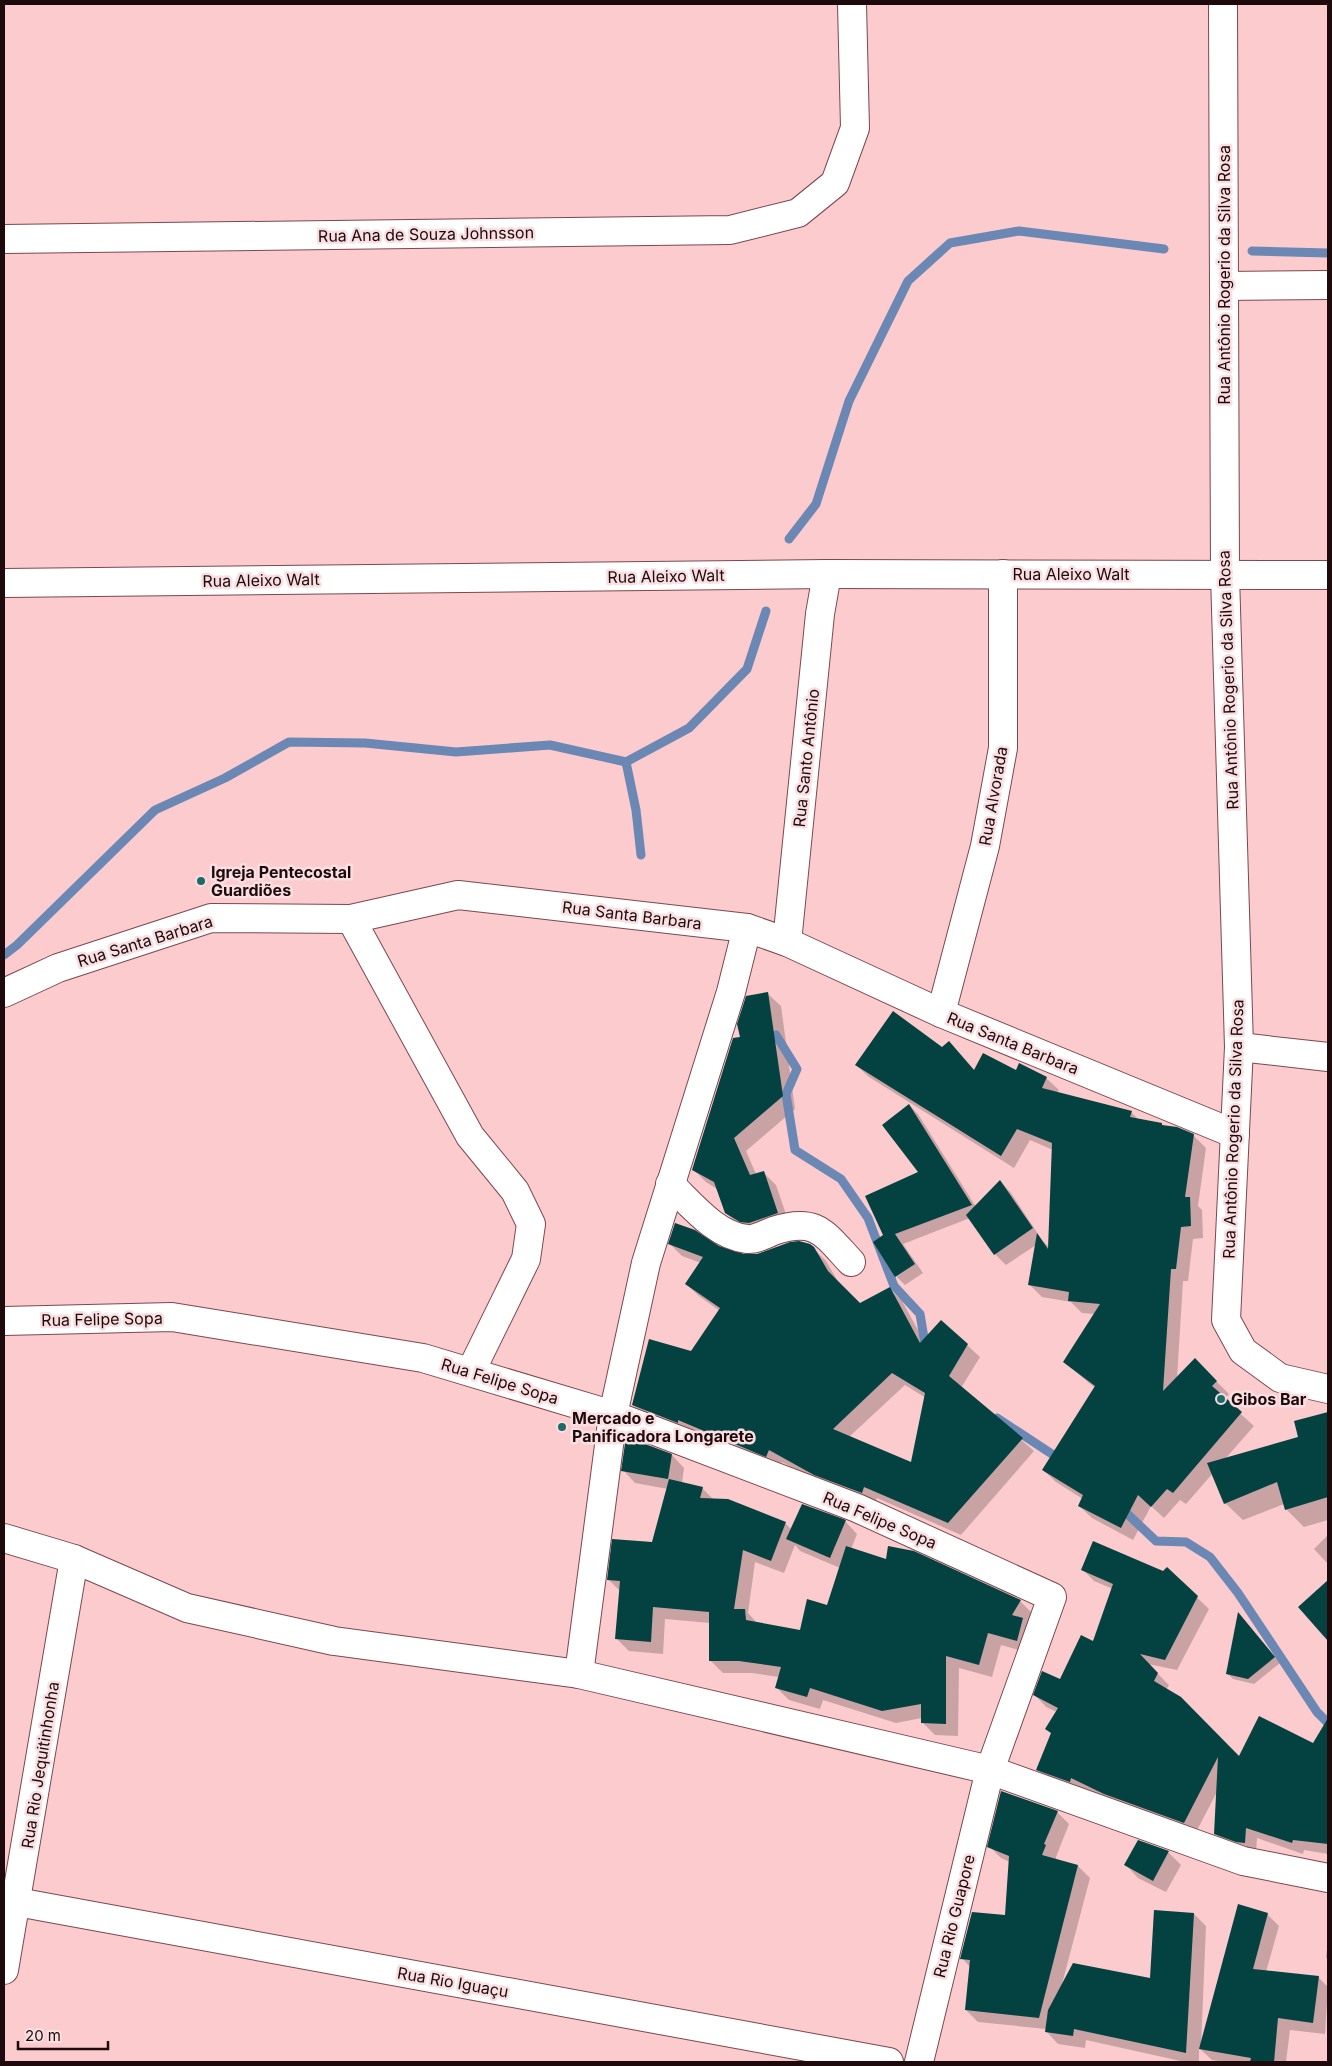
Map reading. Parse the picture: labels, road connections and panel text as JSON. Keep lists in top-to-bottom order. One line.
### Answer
{"streets":{"street":["Rua Ana de Souza Johnsson","Rua Antônio Rogerio da Silva Rosa","Rua Aleixo Walt","Rua Santo Antônio","Rua Alvorada","Rua Santa Barbara","Rua Felipe Sopa","Rua Rio Jequitinhonha","Rua Rio Guapore","Rua Rio Iguaçu"]},"crossings":[["Rua Antônio Rogerio da Silva Rosa","Rua Aleixo Walt"],["Rua Antônio Rogerio da Silva Rosa","Rua Santa Barbara"],["Rua Aleixo Walt","Rua Santo Antônio"],["Rua Aleixo Walt","Rua Alvorada"],["Rua Santo Antônio","Rua Santa Barbara"],["Rua Alvorada","Rua Santa Barbara"],["Rua Felipe Sopa","Rua Rio Guapore"],["Rua Rio Jequitinhonha","Rua Rio Iguaçu"]],"places":["Igreja Pentecostal Guardiões","Gibos Bar","Mercado e Panificadora Longarete"],"scale_bar":"20 m"}
